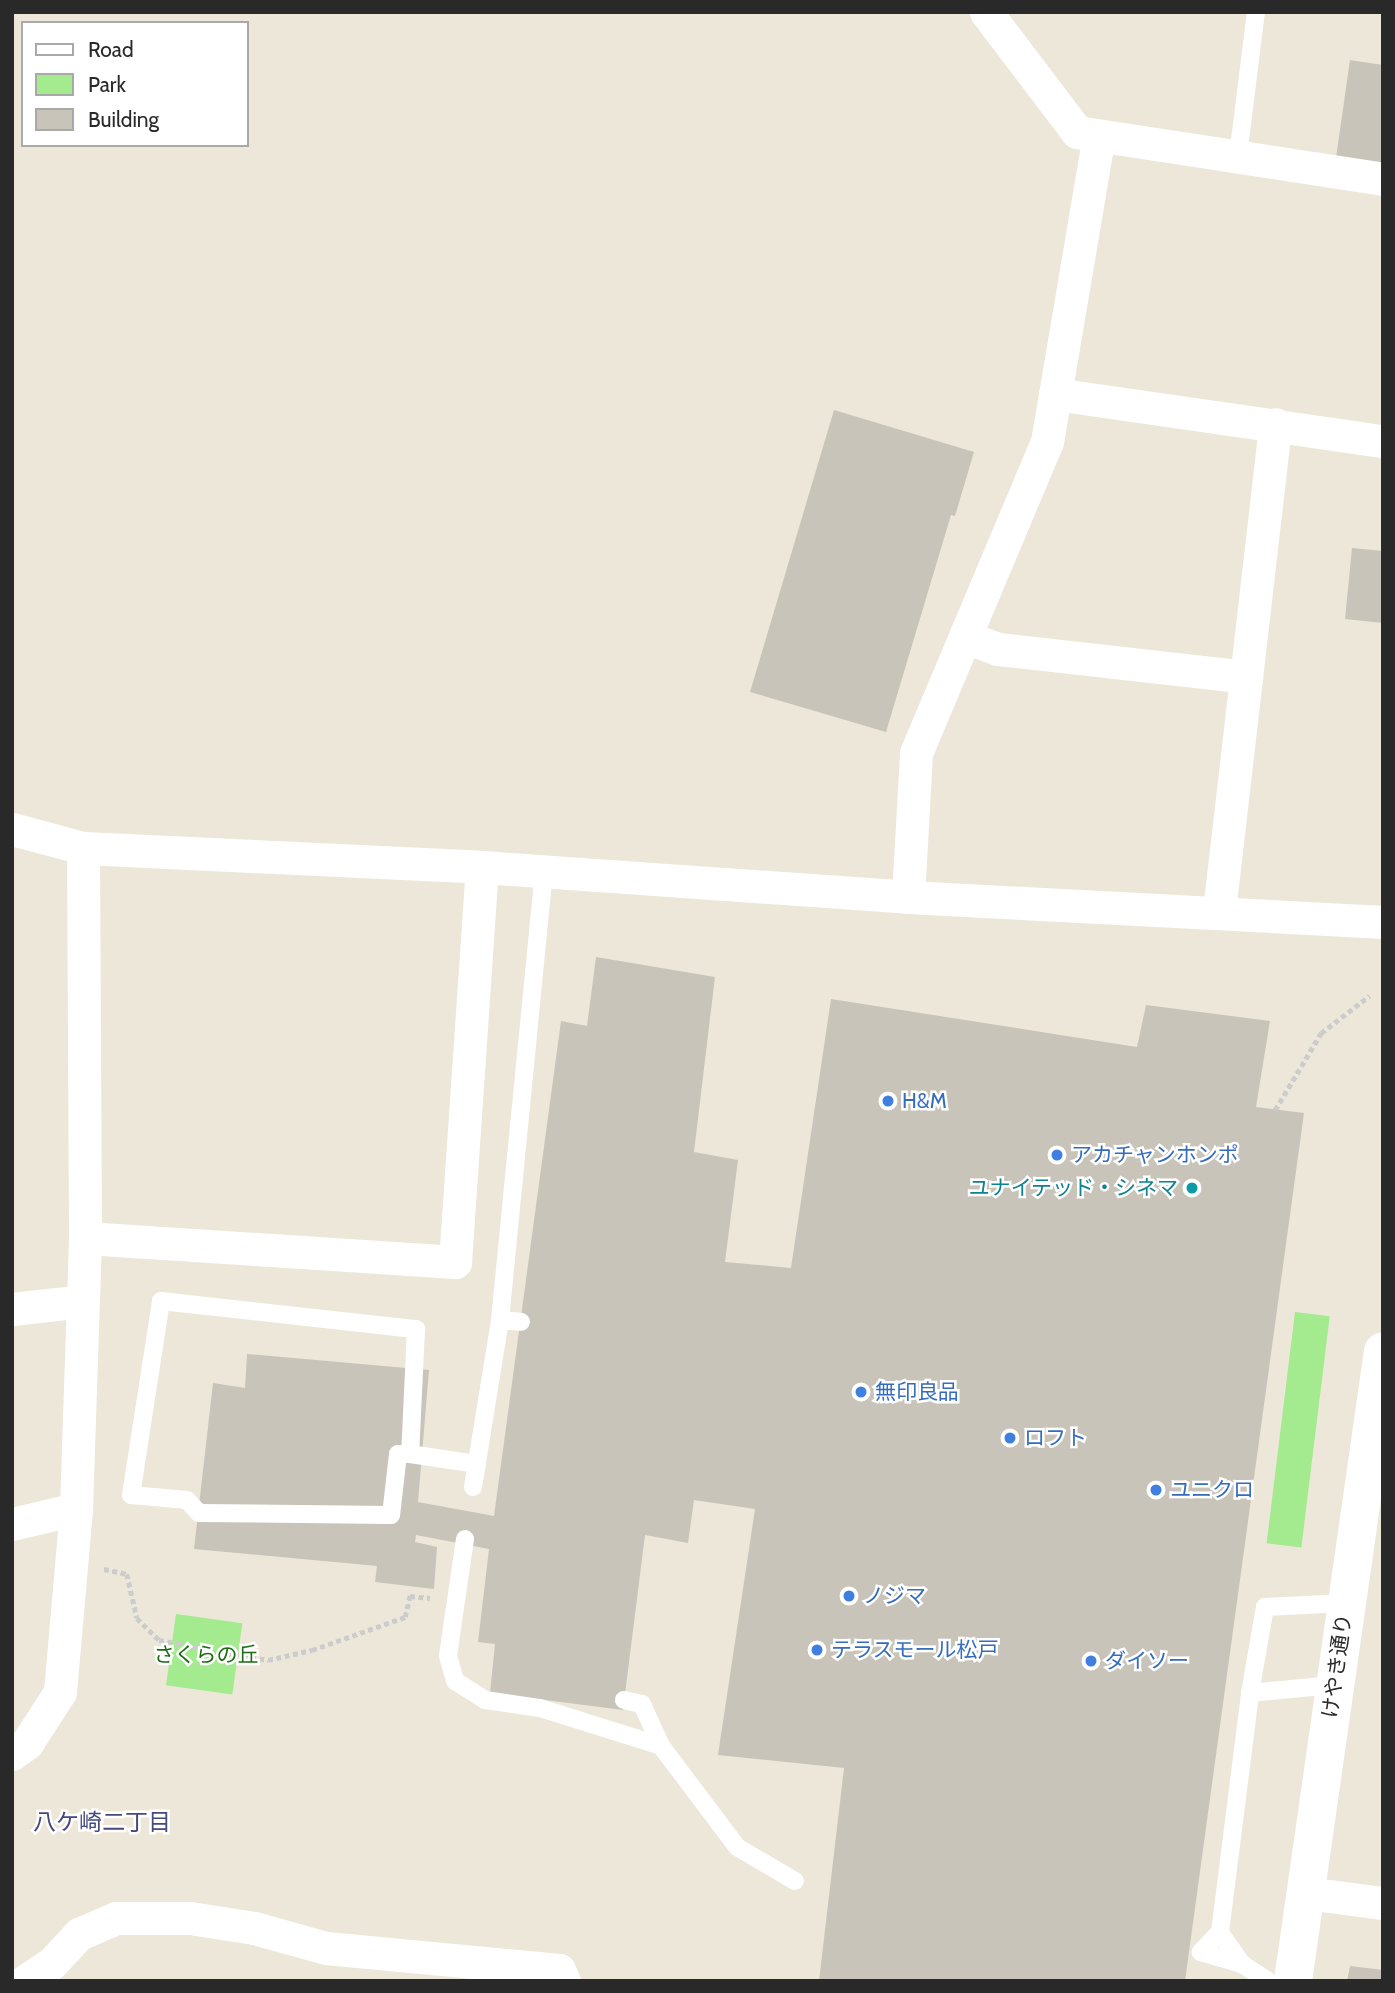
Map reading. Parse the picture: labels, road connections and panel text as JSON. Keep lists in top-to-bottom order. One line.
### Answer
{"streets":{"street":["けやき通り"]},"districts":["八ケ崎二丁目"],"parks":["さくらの丘"],"places":["H&M","アカチャンホンポ","ユナイテッド・シネマ","無印良品","ロフト","ユニクロ","ノジマ","テラスモール松戸","ダイソー"],"legend":["Road","Park","Building"]}
